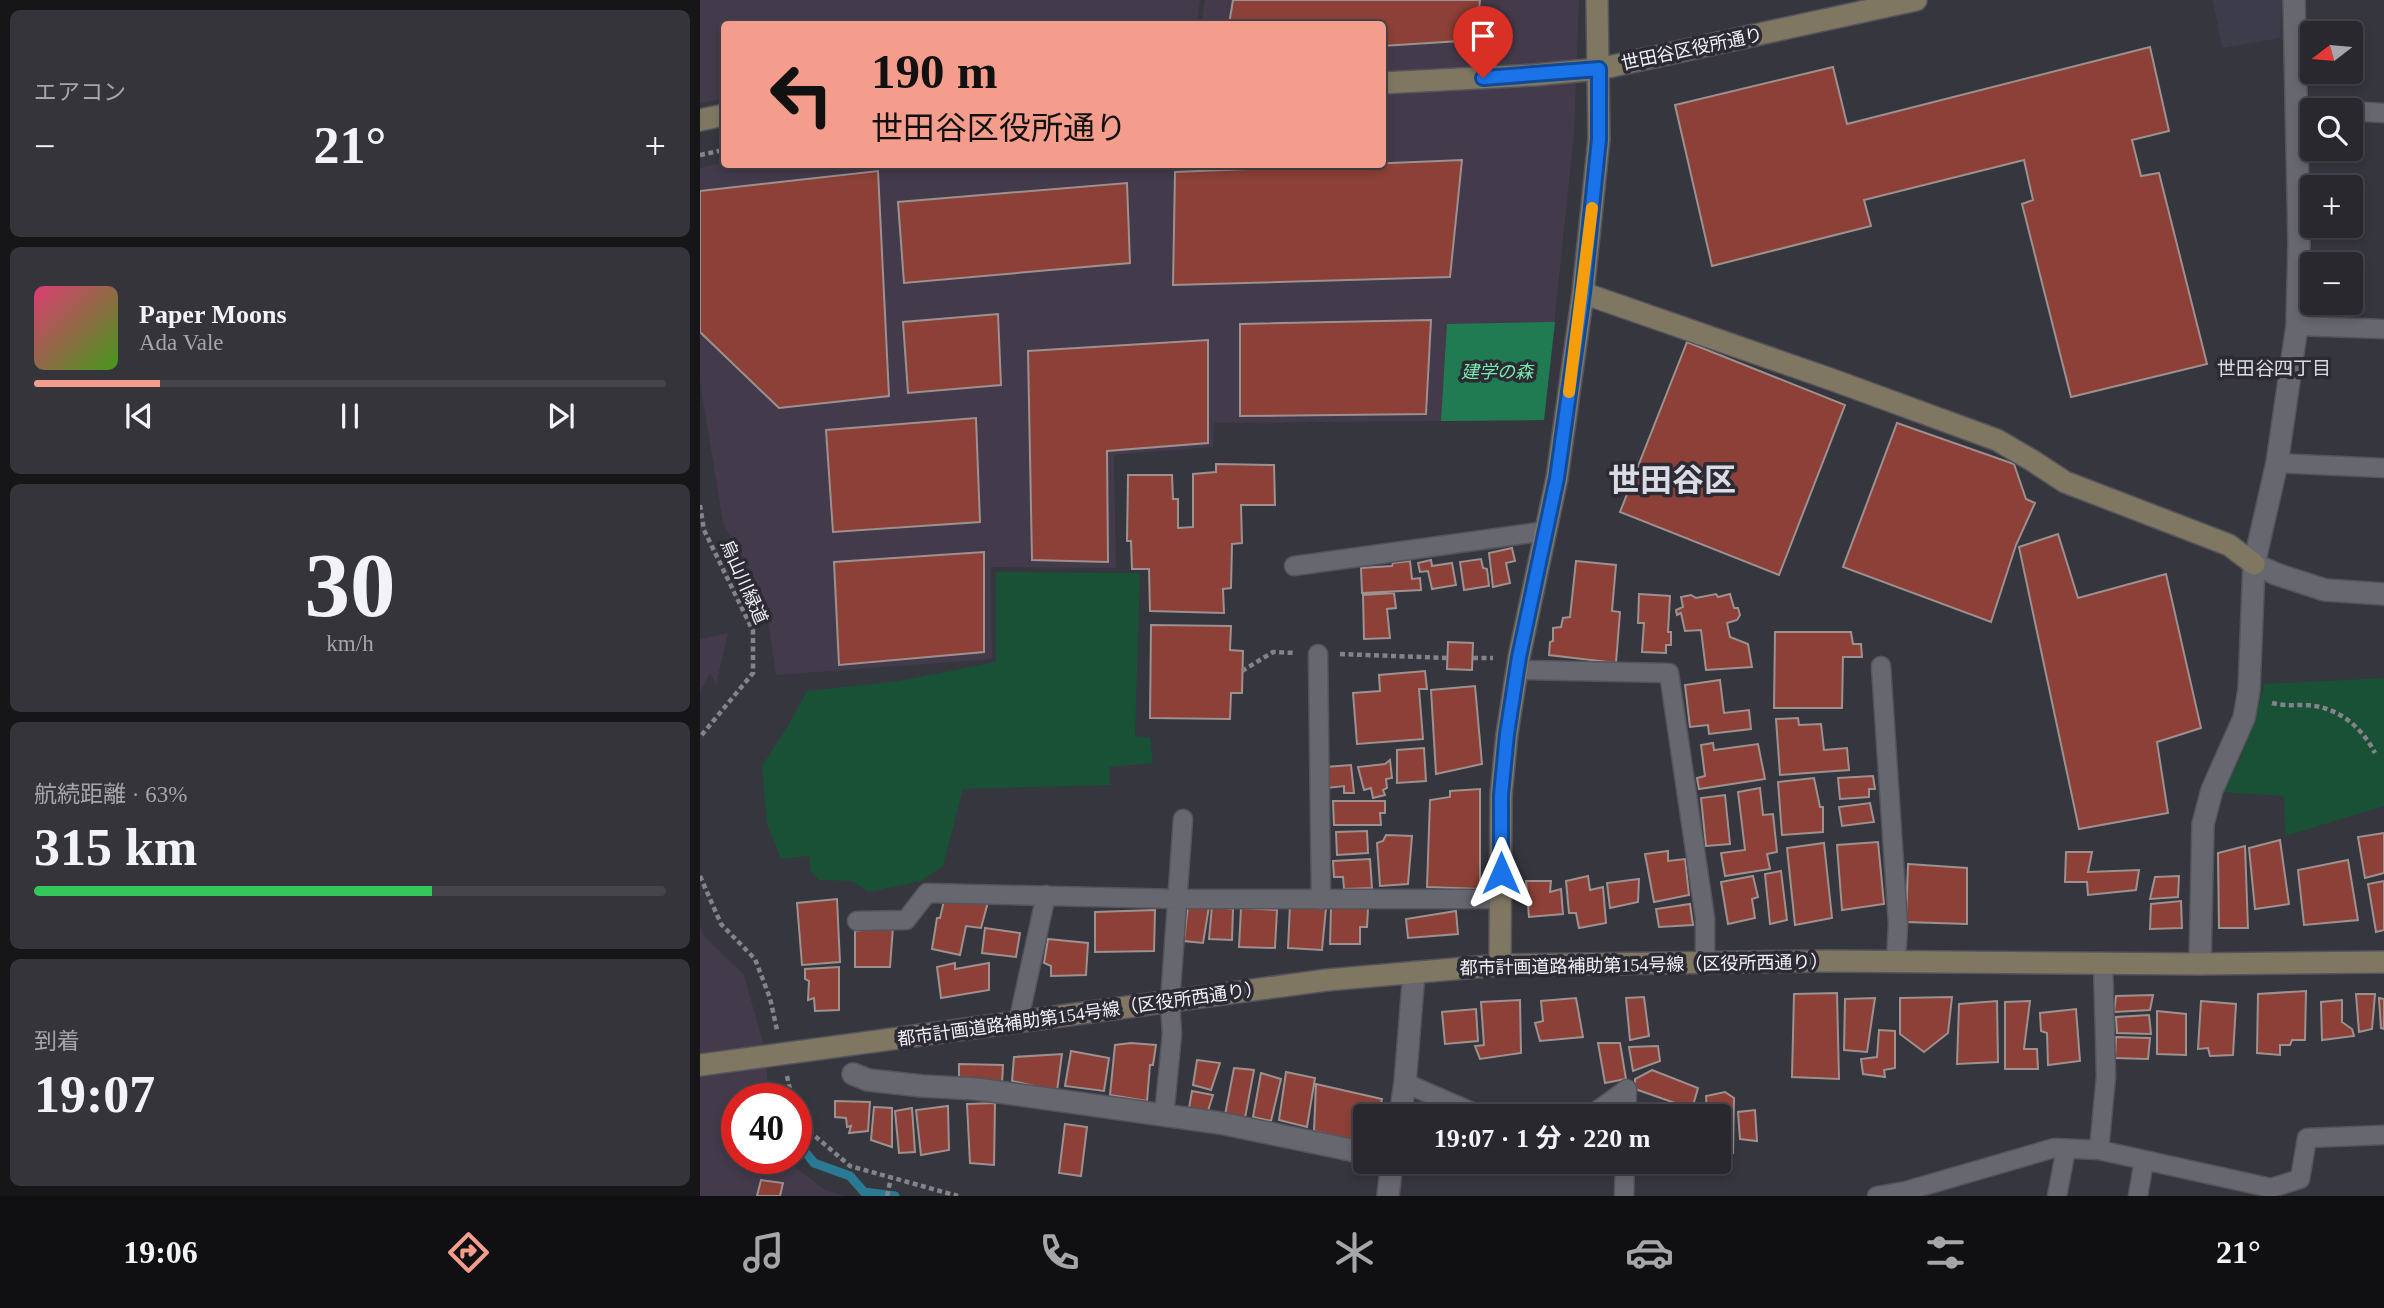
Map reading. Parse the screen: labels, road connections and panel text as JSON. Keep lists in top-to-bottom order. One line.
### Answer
{"streets":{"street":["世田谷区役所通り","都市計画道路補助第154号線（区役所西通り）"],"path":["烏山川緑道"]},"districts":["世田谷四丁目","世田谷区"],"parks":["建学の森"],"north":"left","page":{"tile":["エアコン",["30","km/h"],["航続距離 · 63%","315 km"],["到着","19:07"]],"map_buttons":["+","−"],"turn":["190 m","世田谷区役所通り"],"heat":["−","21°","+"],"song":["Paper Moons","Ada Vale"],"limit":"40","trip":"19:07 · 1 分 · 220 m","tabs":["19:06","21°"]}}
